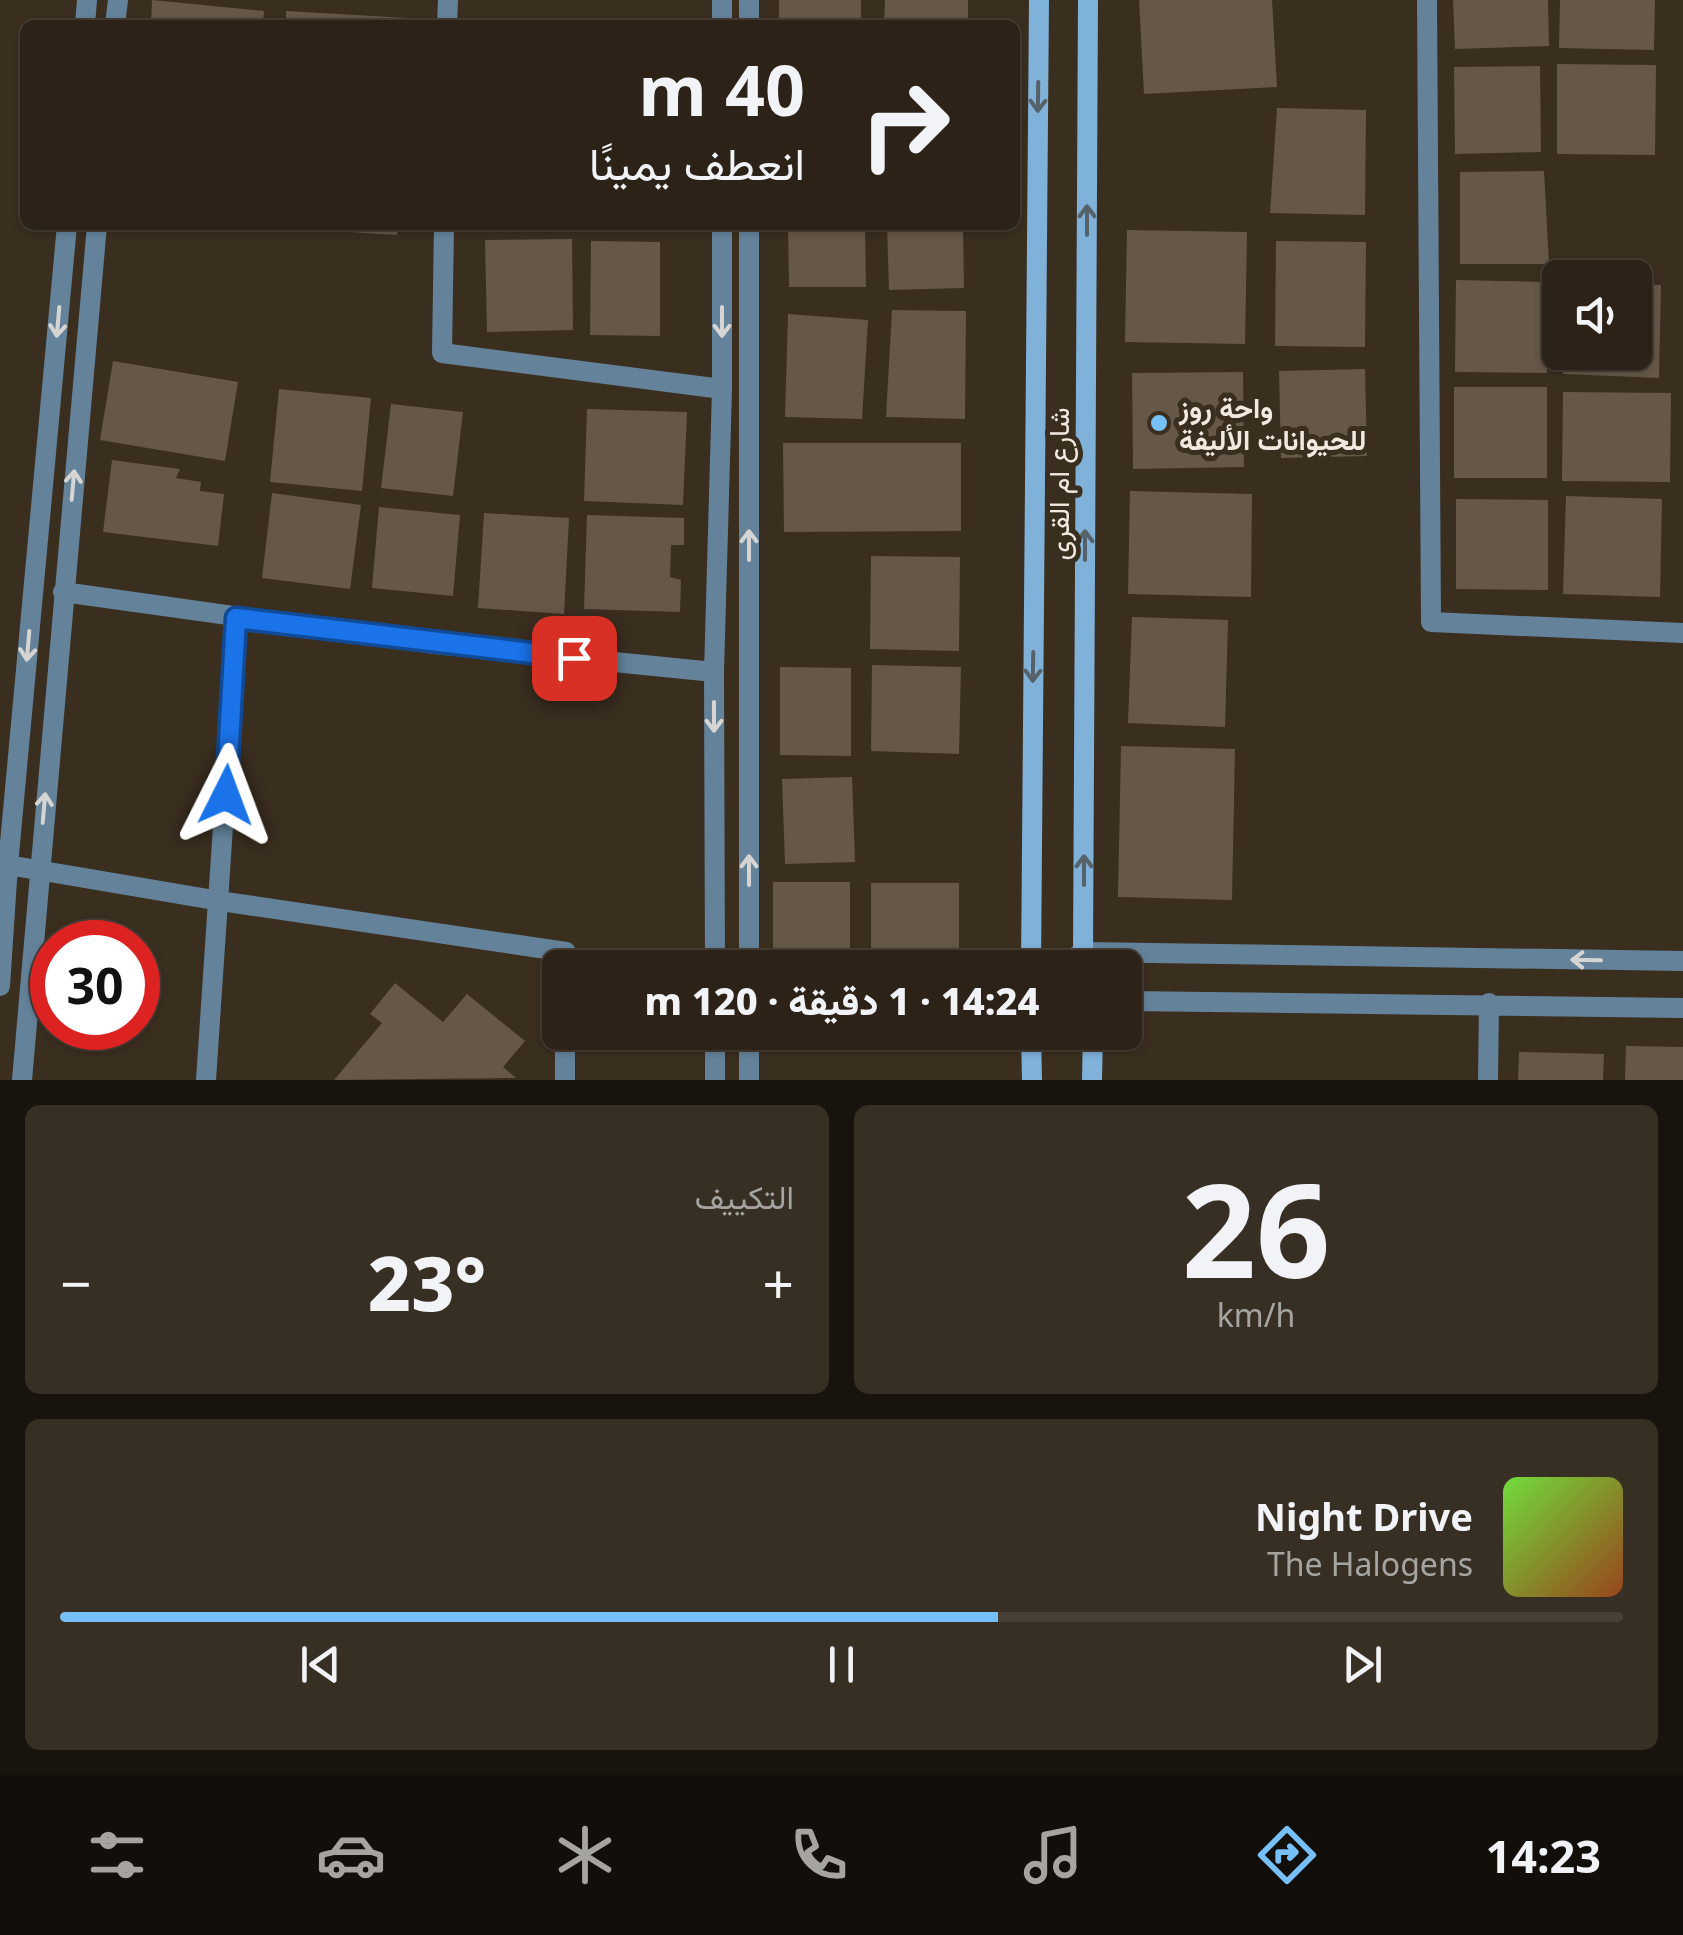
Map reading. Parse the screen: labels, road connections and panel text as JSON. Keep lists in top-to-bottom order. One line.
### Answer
{"streets":{"main road":["شارع ام القرى"]},"places":["واحة روز للحيوانات الأليفة"],"page":{"turn":["40 m","انعطف يمينًا"],"limit":"30","trip":"14:24 · 1 دقيقة · 120 m","tile":[["26","km/h"],"التكييف"],"heat":["−","23°","+"],"song":["Night Drive","The Halogens"],"tabs":"14:23"}}
